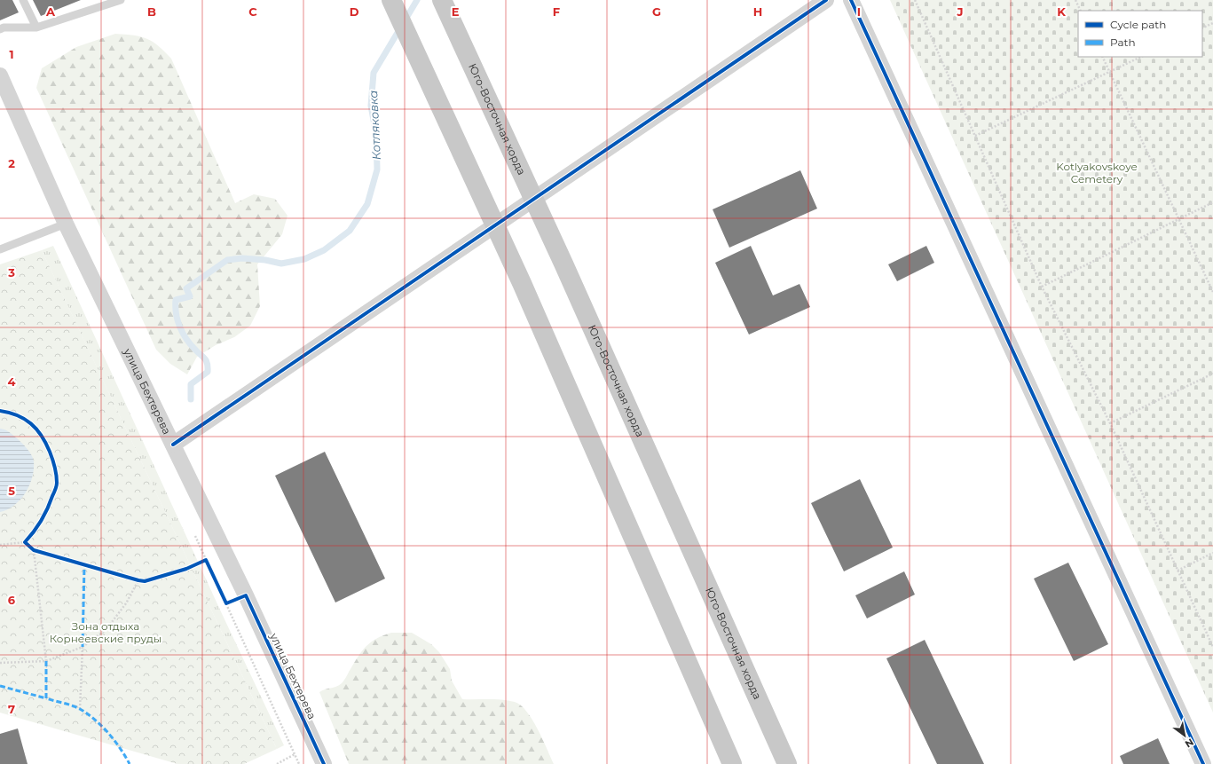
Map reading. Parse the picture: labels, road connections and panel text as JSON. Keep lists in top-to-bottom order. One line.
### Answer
{"streets":{"main road":["Юго-Восточная хорда"],"street":["улица Бехтерева"]},"water":["Котляковка"],"parks":["Kotlyakovskoye Cemetery","Зона отдыха Корнеевские пруды"],"legend":["Cycle path","Path"],"north":"bottom right","grid":{"columns":["A","B","C","D","E","F","G","H","I","J","K"],"rows":["1","2","3","4","5","6","7"]}}
